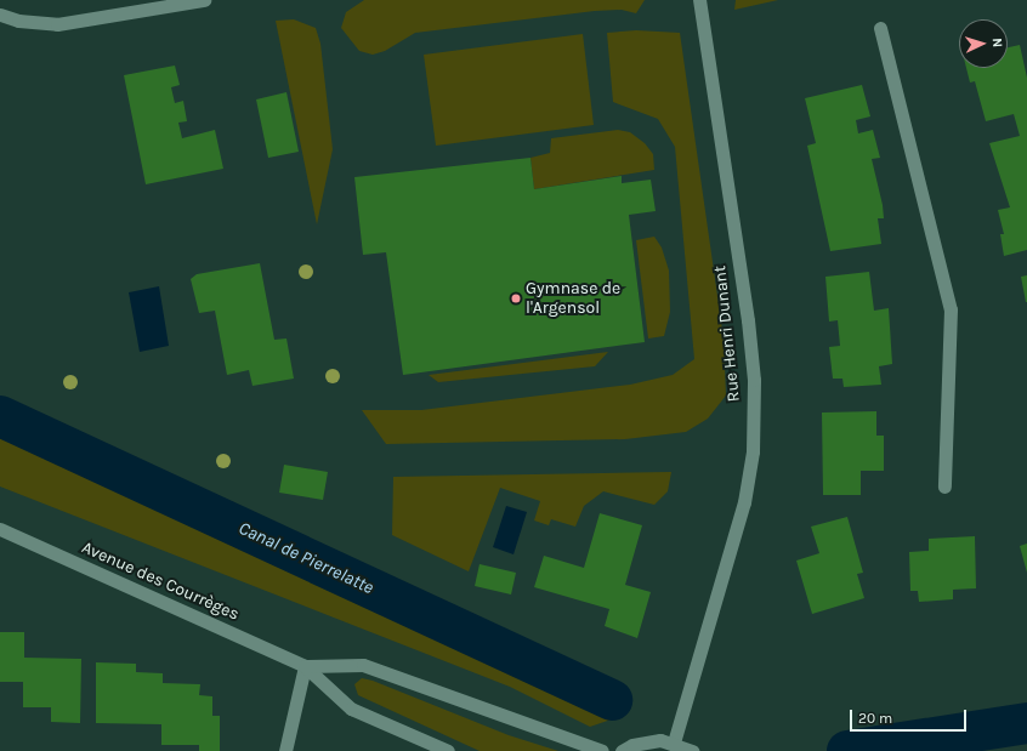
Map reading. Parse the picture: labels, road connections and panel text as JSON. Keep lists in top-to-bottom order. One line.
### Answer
{"streets":{"street":["Rue Henri Dunant","Avenue des Courrèges"]},"water":["Canal de Pierrelatte"],"places":["Gymnase de l'Argensol"],"scale_bar":"20 m","north":"right"}
